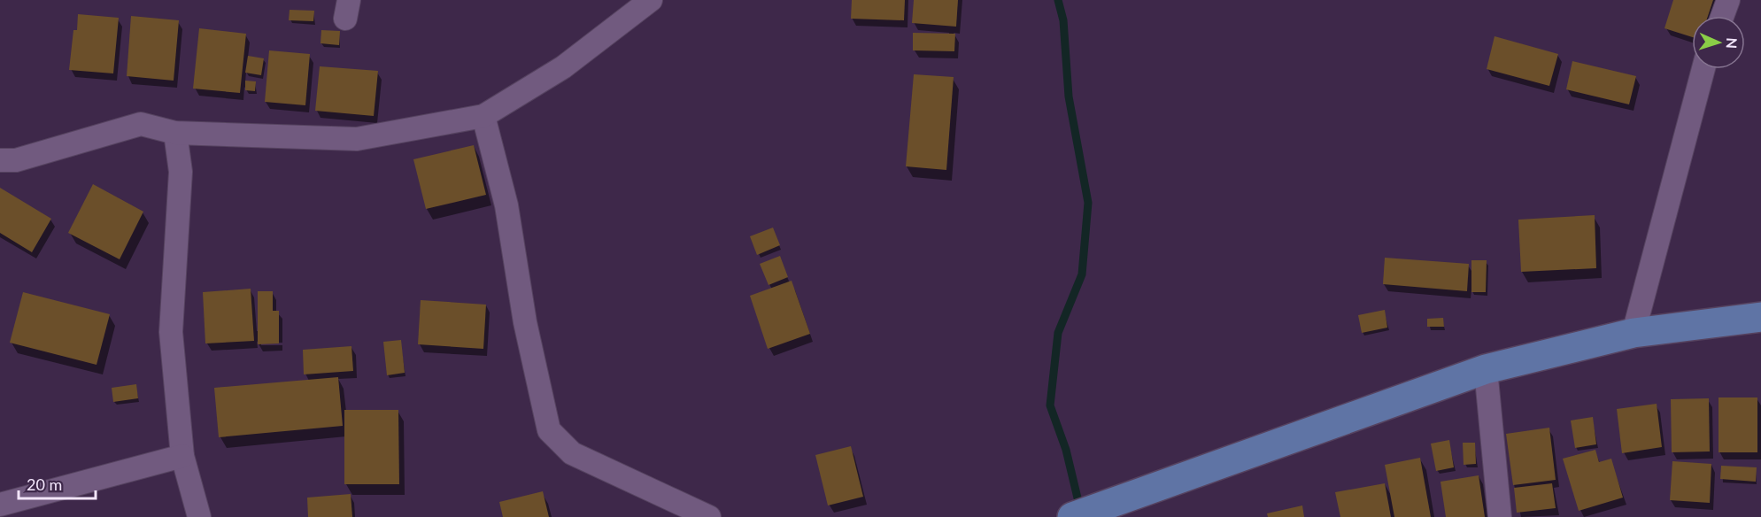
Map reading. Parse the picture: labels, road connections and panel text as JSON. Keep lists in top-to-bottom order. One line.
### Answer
{"scale_bar":"20 m","north":"right"}
